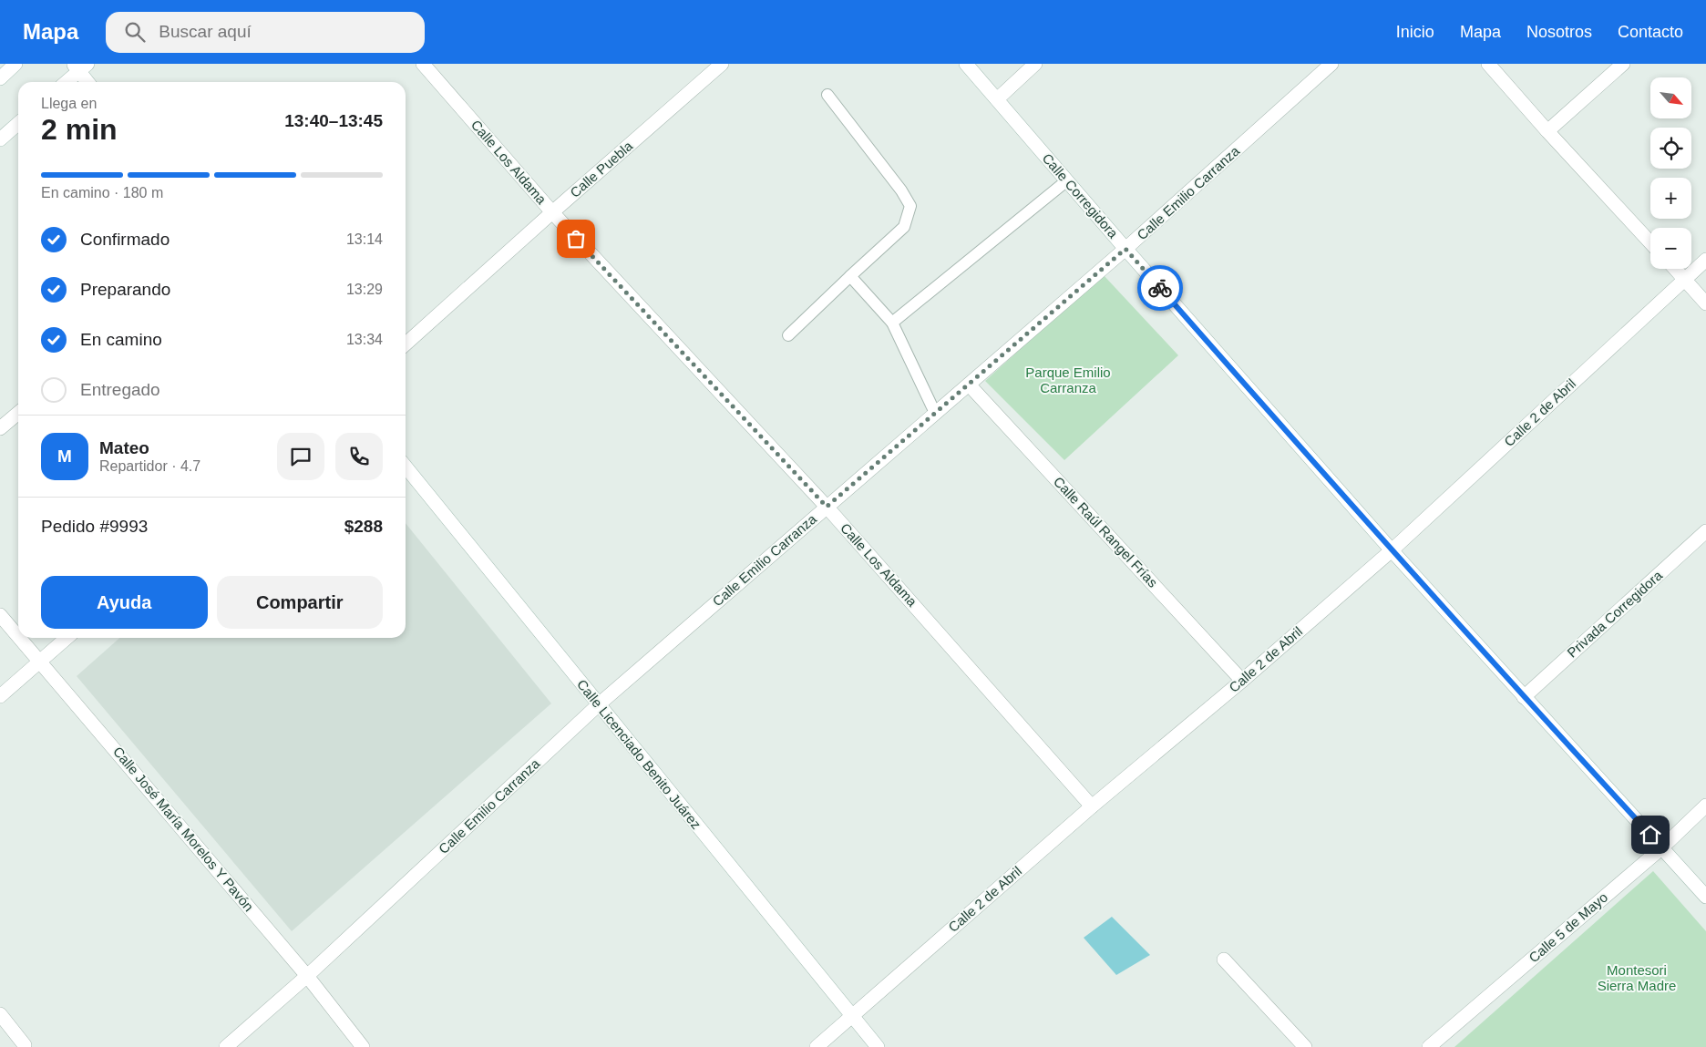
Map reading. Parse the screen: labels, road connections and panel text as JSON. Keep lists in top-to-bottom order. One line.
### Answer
{"streets":{"street":["Calle Los Aldama","Calle Puebla","Calle Emilio Carranza","Calle Corregidora","Calle 2 de Abril","Calle Raúl Rangel Frías","Privada Corregidora","Calle Licenciado Benito Juárez","Calle José María Morelos Y Pavón","Calle 5 de Mayo"]},"crossings":[["Calle Los Aldama","Calle Puebla"],["Calle Los Aldama","Calle Emilio Carranza"],["Calle Los Aldama","Calle 2 de Abril"],["Calle Emilio Carranza","Calle Corregidora"],["Calle Emilio Carranza","Calle Raúl Rangel Frías"],["Calle Emilio Carranza","Calle Licenciado Benito Juárez"],["Calle Emilio Carranza","Calle José María Morelos Y Pavón"],["Calle Corregidora","Calle 2 de Abril"],["Calle Corregidora","Privada Corregidora"],["Calle Corregidora","Calle 5 de Mayo"],["Calle 2 de Abril","Calle Raúl Rangel Frías"],["Calle 2 de Abril","Calle Licenciado Benito Juárez"]],"parks":["Parque Emilio Carranza","Montesori Sierra Madre"],"north":"bottom right","page":{"header":"Mapa","search":"Buscar aquí","nav":["Inicio","Mapa","Nosotros","Contacto"],"map_buttons":["+","−"],"heading":["2 min","Llega en","13:40–13:45"],"panel":["Mateo","Repartidor · 4.7","Pedido #9993","$288"],"bar":"En camino · 180 m","list":[["Confirmado","13:14"],["Preparando","13:29"],["En camino","13:34"],"Entregado"],"round":"M","buttons":["Ayuda","Compartir"]}}
